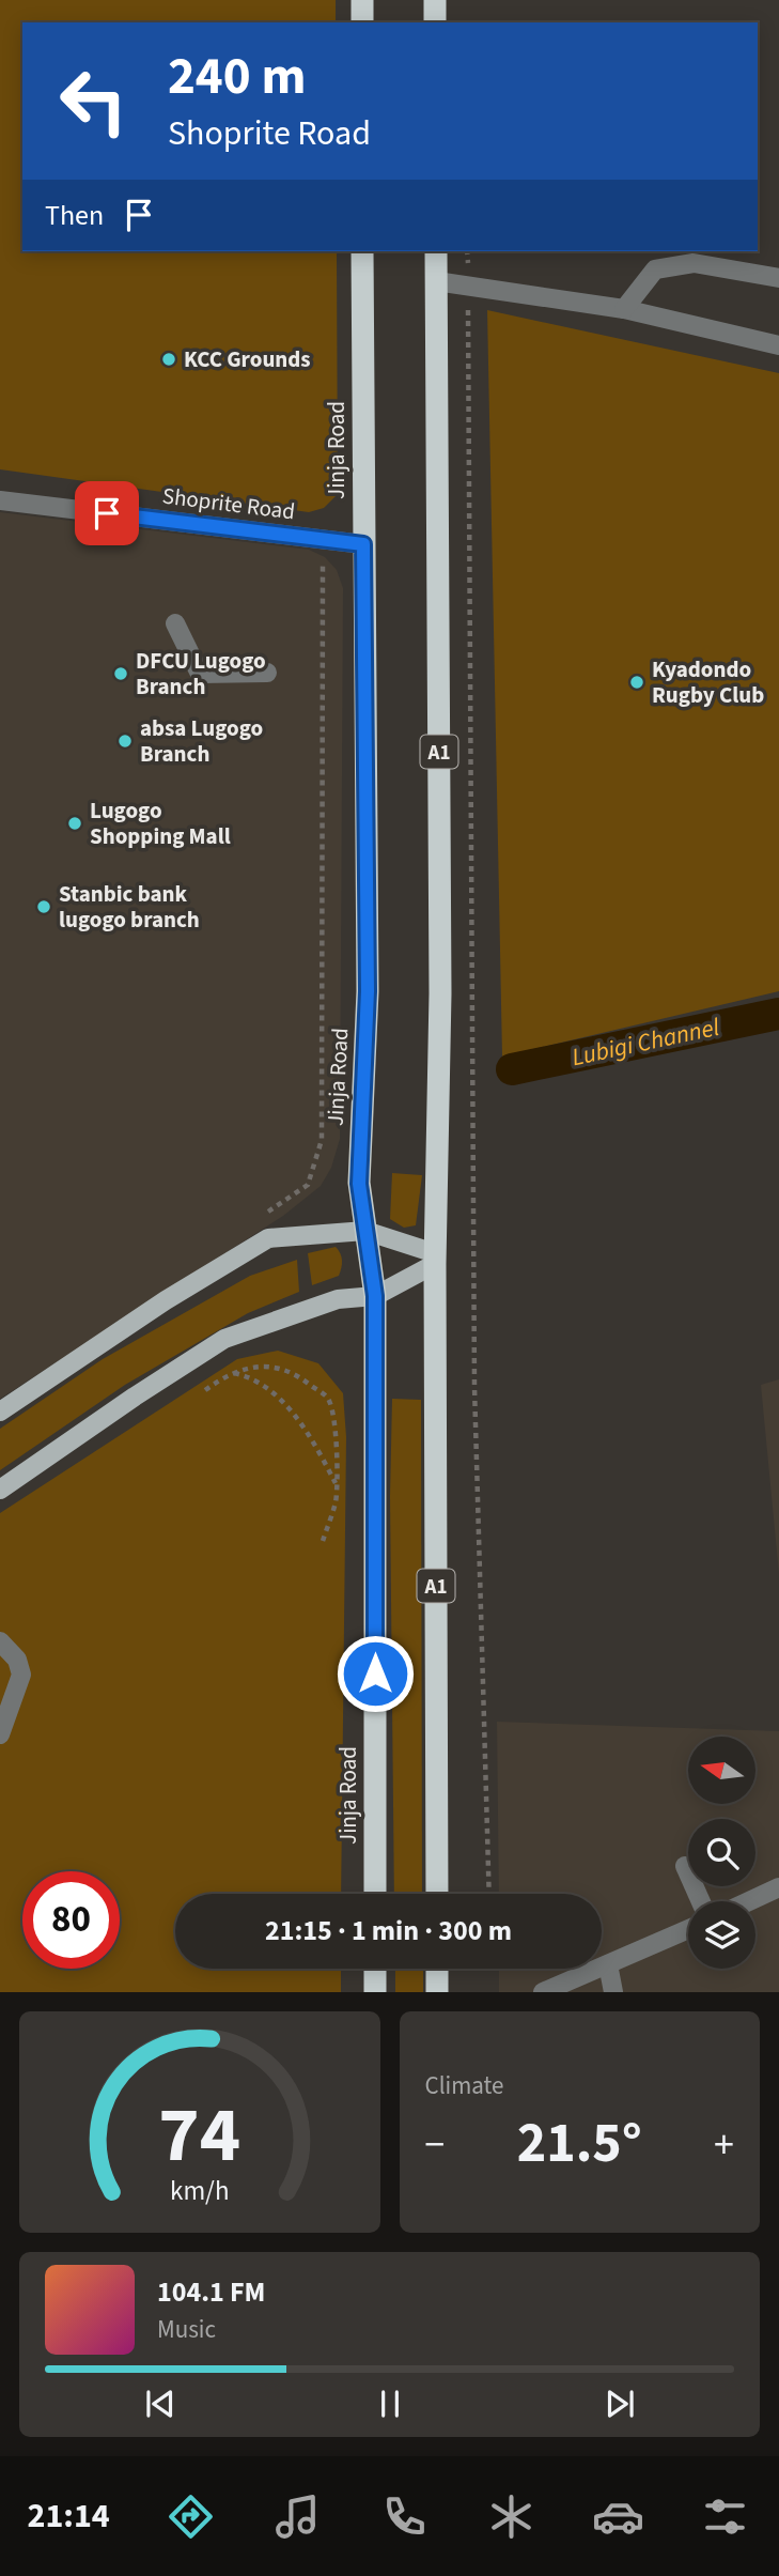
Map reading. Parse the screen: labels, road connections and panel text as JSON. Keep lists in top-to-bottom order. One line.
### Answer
{"streets":{"highway":["Jinja Road","A1"],"street":["Shoprite Road"]},"crossings":[["Jinja Road","Shoprite Road"]],"water":["Lubigi Channel"],"places":["KCC Grounds","DFCU Lugogo Branch","Kyadondo Rugby Club","absa Lugogo Branch","Lugogo Shopping Mall","Stanbic bank lugogo branch"],"north":"left","page":{"turn":["240 m","Shoprite Road"],"then":"Then","limit":"80","trip":"21:15 · 1 min · 300 m","tile":"Climate","heat":["−","21.5°","+"],"song":["104.1 FM","Music"],"tabs":"21:14","gauge":["74","km/h"]}}
